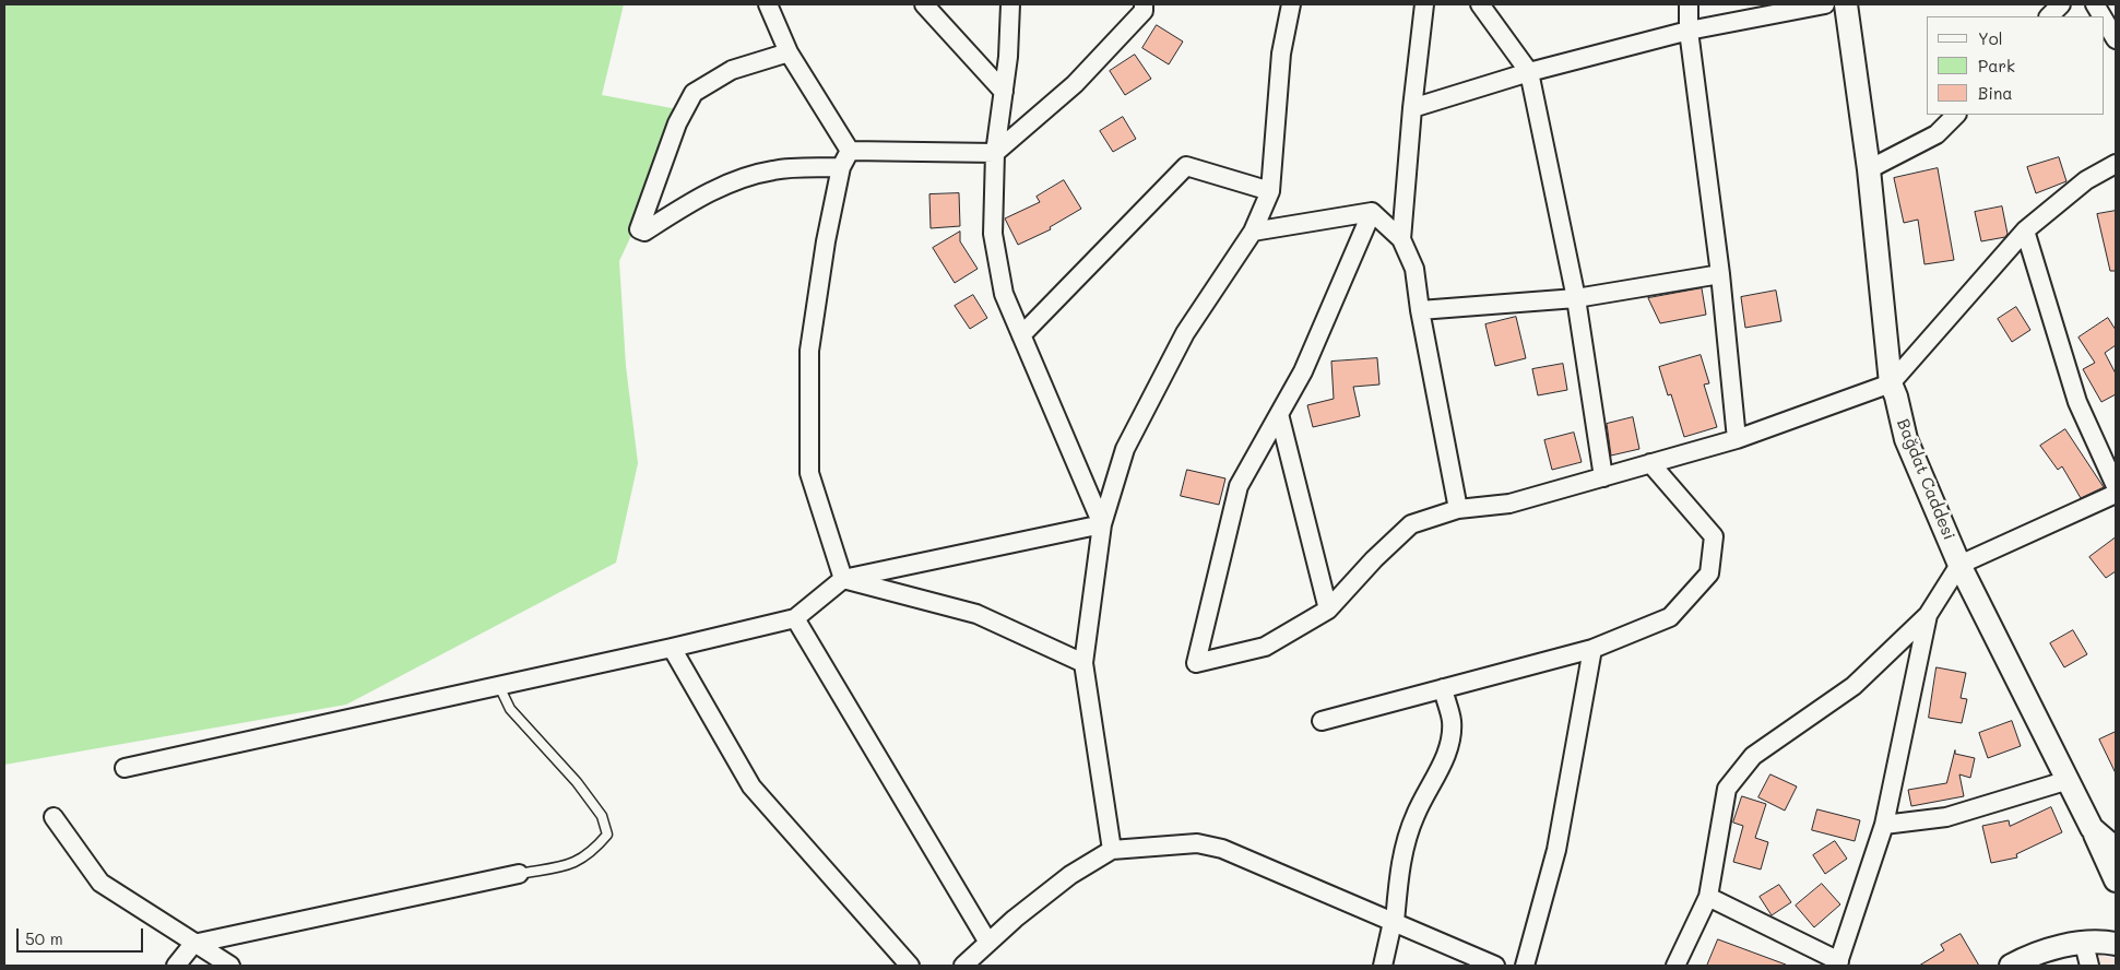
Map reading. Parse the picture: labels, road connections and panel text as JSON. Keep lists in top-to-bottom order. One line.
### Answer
{"streets":{"street":["Bağdat Caddesi"]},"legend":["Yol","Park","Bina"],"scale_bar":"50 m"}
